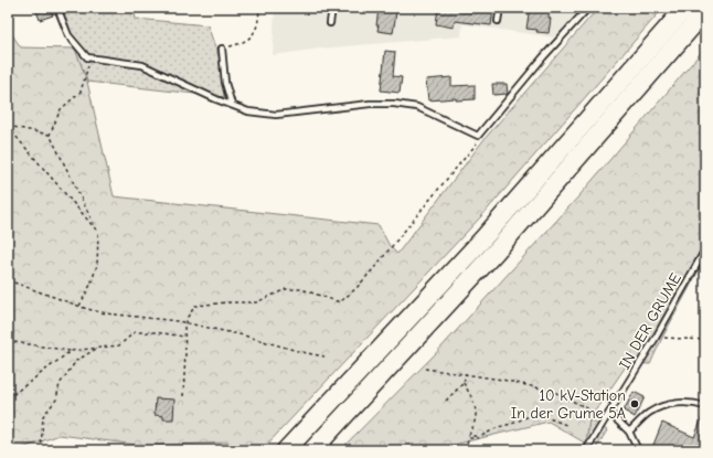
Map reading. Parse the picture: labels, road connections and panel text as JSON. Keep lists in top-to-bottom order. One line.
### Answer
{"streets":{"lane":["IN DER GRUME"]},"places":["10 kV-Station In der Grume 5A"]}
